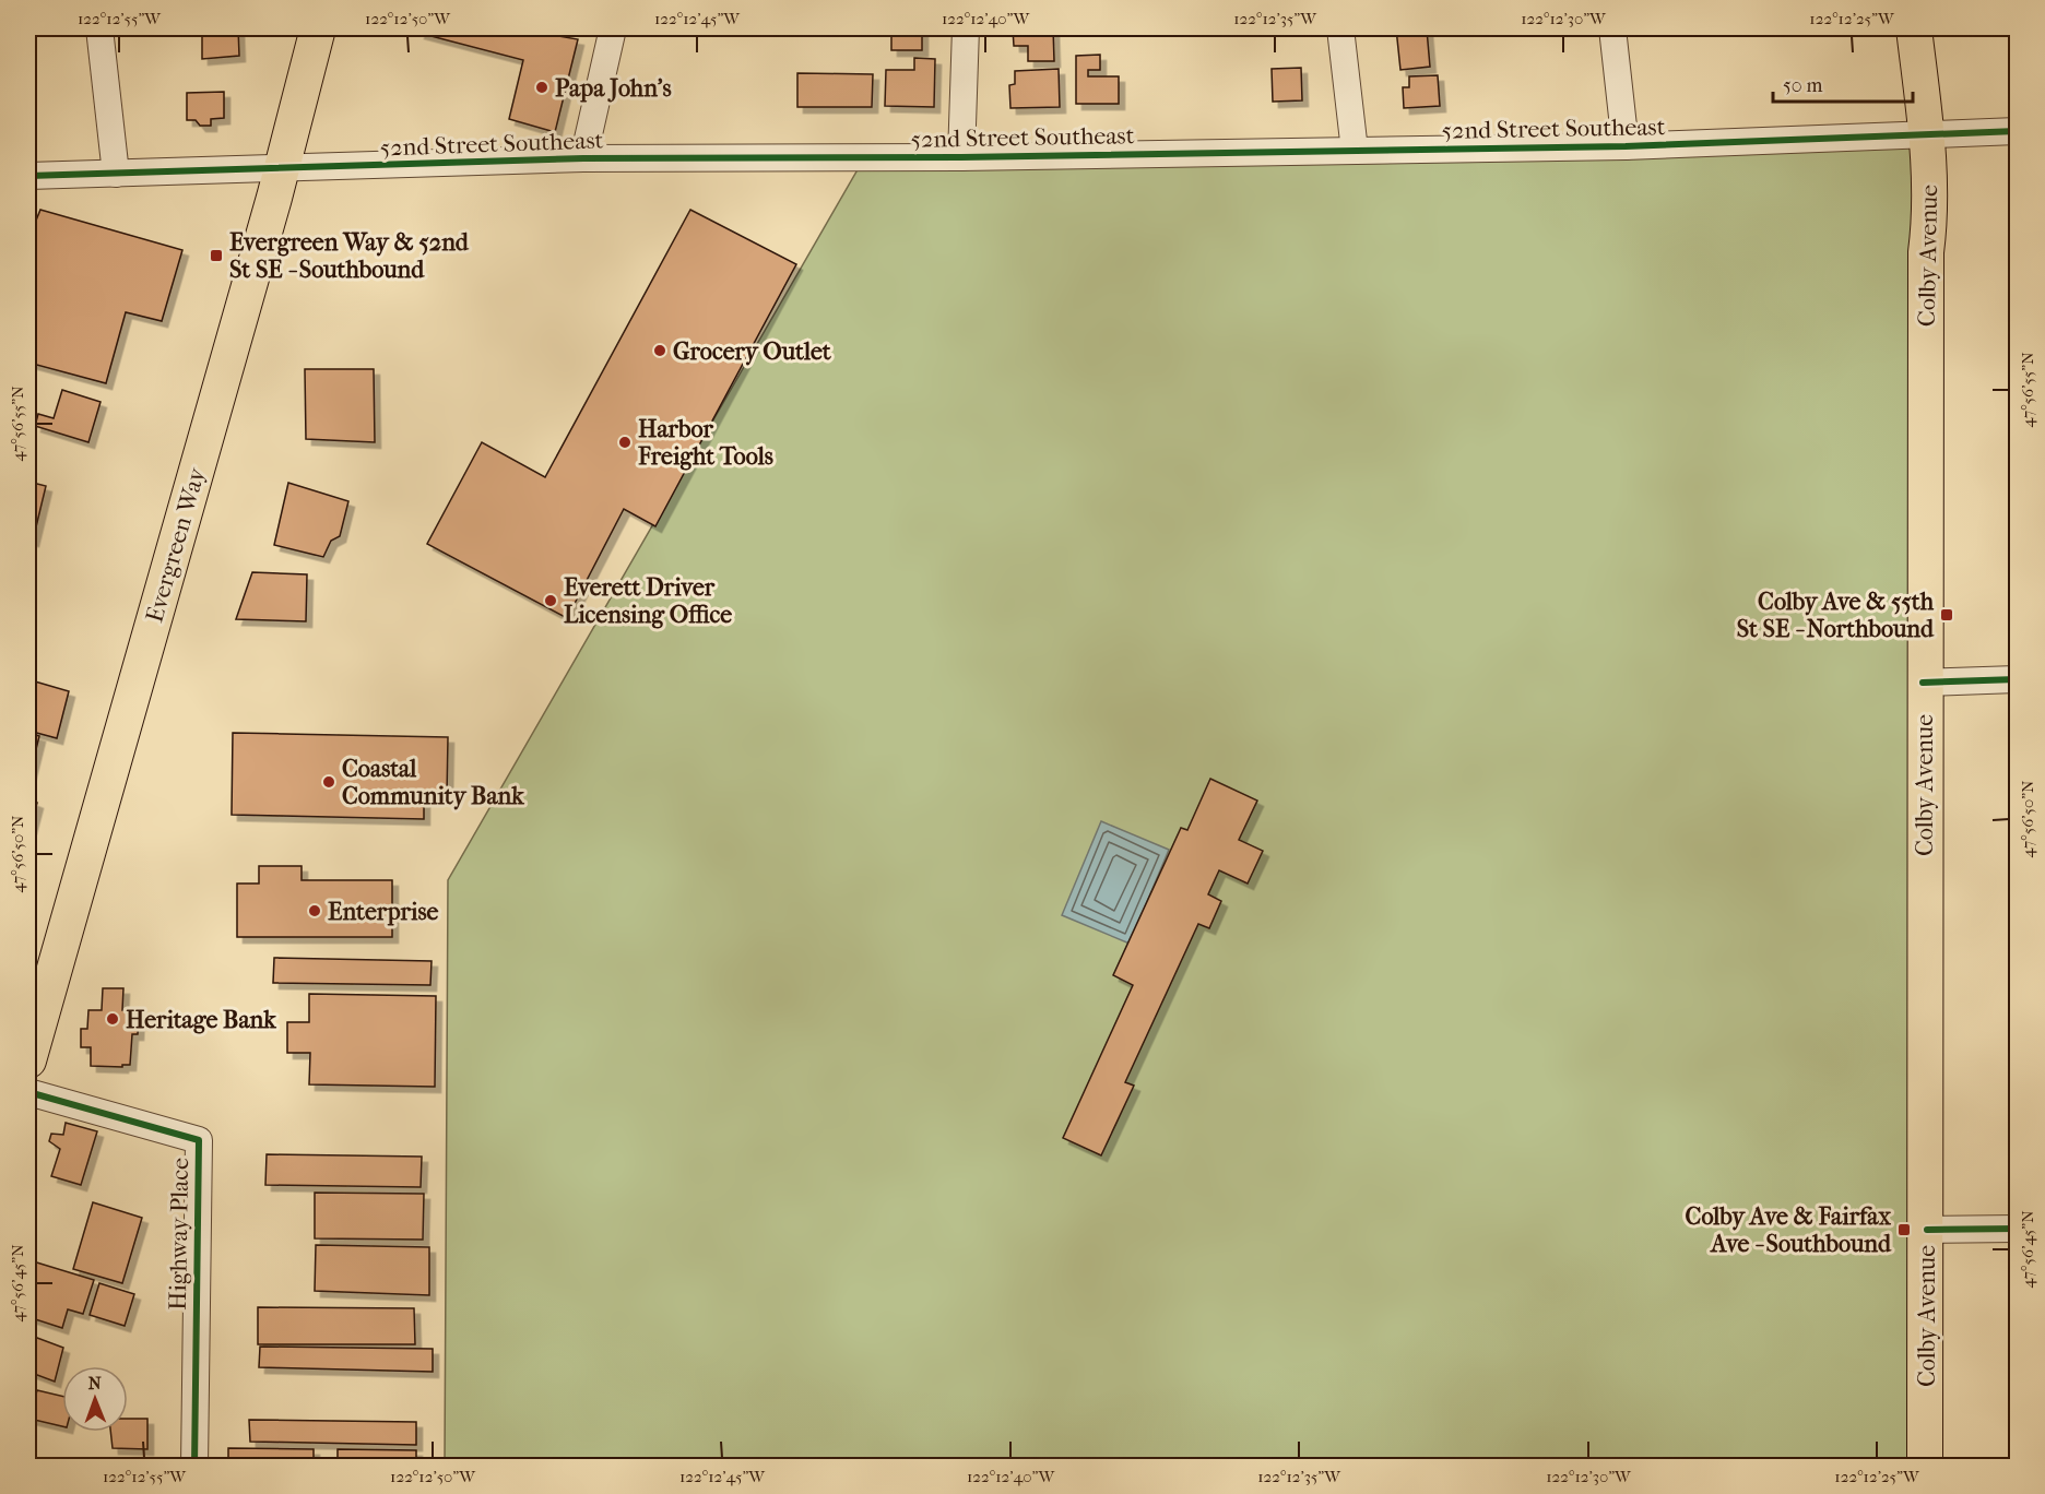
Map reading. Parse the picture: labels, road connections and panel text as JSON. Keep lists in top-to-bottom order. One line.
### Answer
{"streets":{"main road":["Colby Avenue","Evergreen Way"],"street":["52nd Street Southeast","Highway Place"]},"crossings":[["52nd Street Southeast","Colby Avenue"],["52nd Street Southeast","Evergreen Way"]],"places":{"other":["Papa John's","Grocery Outlet","Harbor Freight Tools","Everett Driver Licensing Office","Coastal Community Bank","Enterprise","Heritage Bank"],"transit":["Evergreen Way & 52nd St SE - Southbound","Colby Ave & 55th St SE - Northbound","Colby Ave & Fairfax Ave - Southbound"]},"scale_bar":"50 m","north":"top","coordinates":["122°12'55\"W","122°12'50\"W","122°12'45\"W","122°12'40\"W","122°12'35\"W","122°12'30\"W","122°12'25\"W","47°56'55\"N","47°56'50\"N","47°56'45\"N"]}
